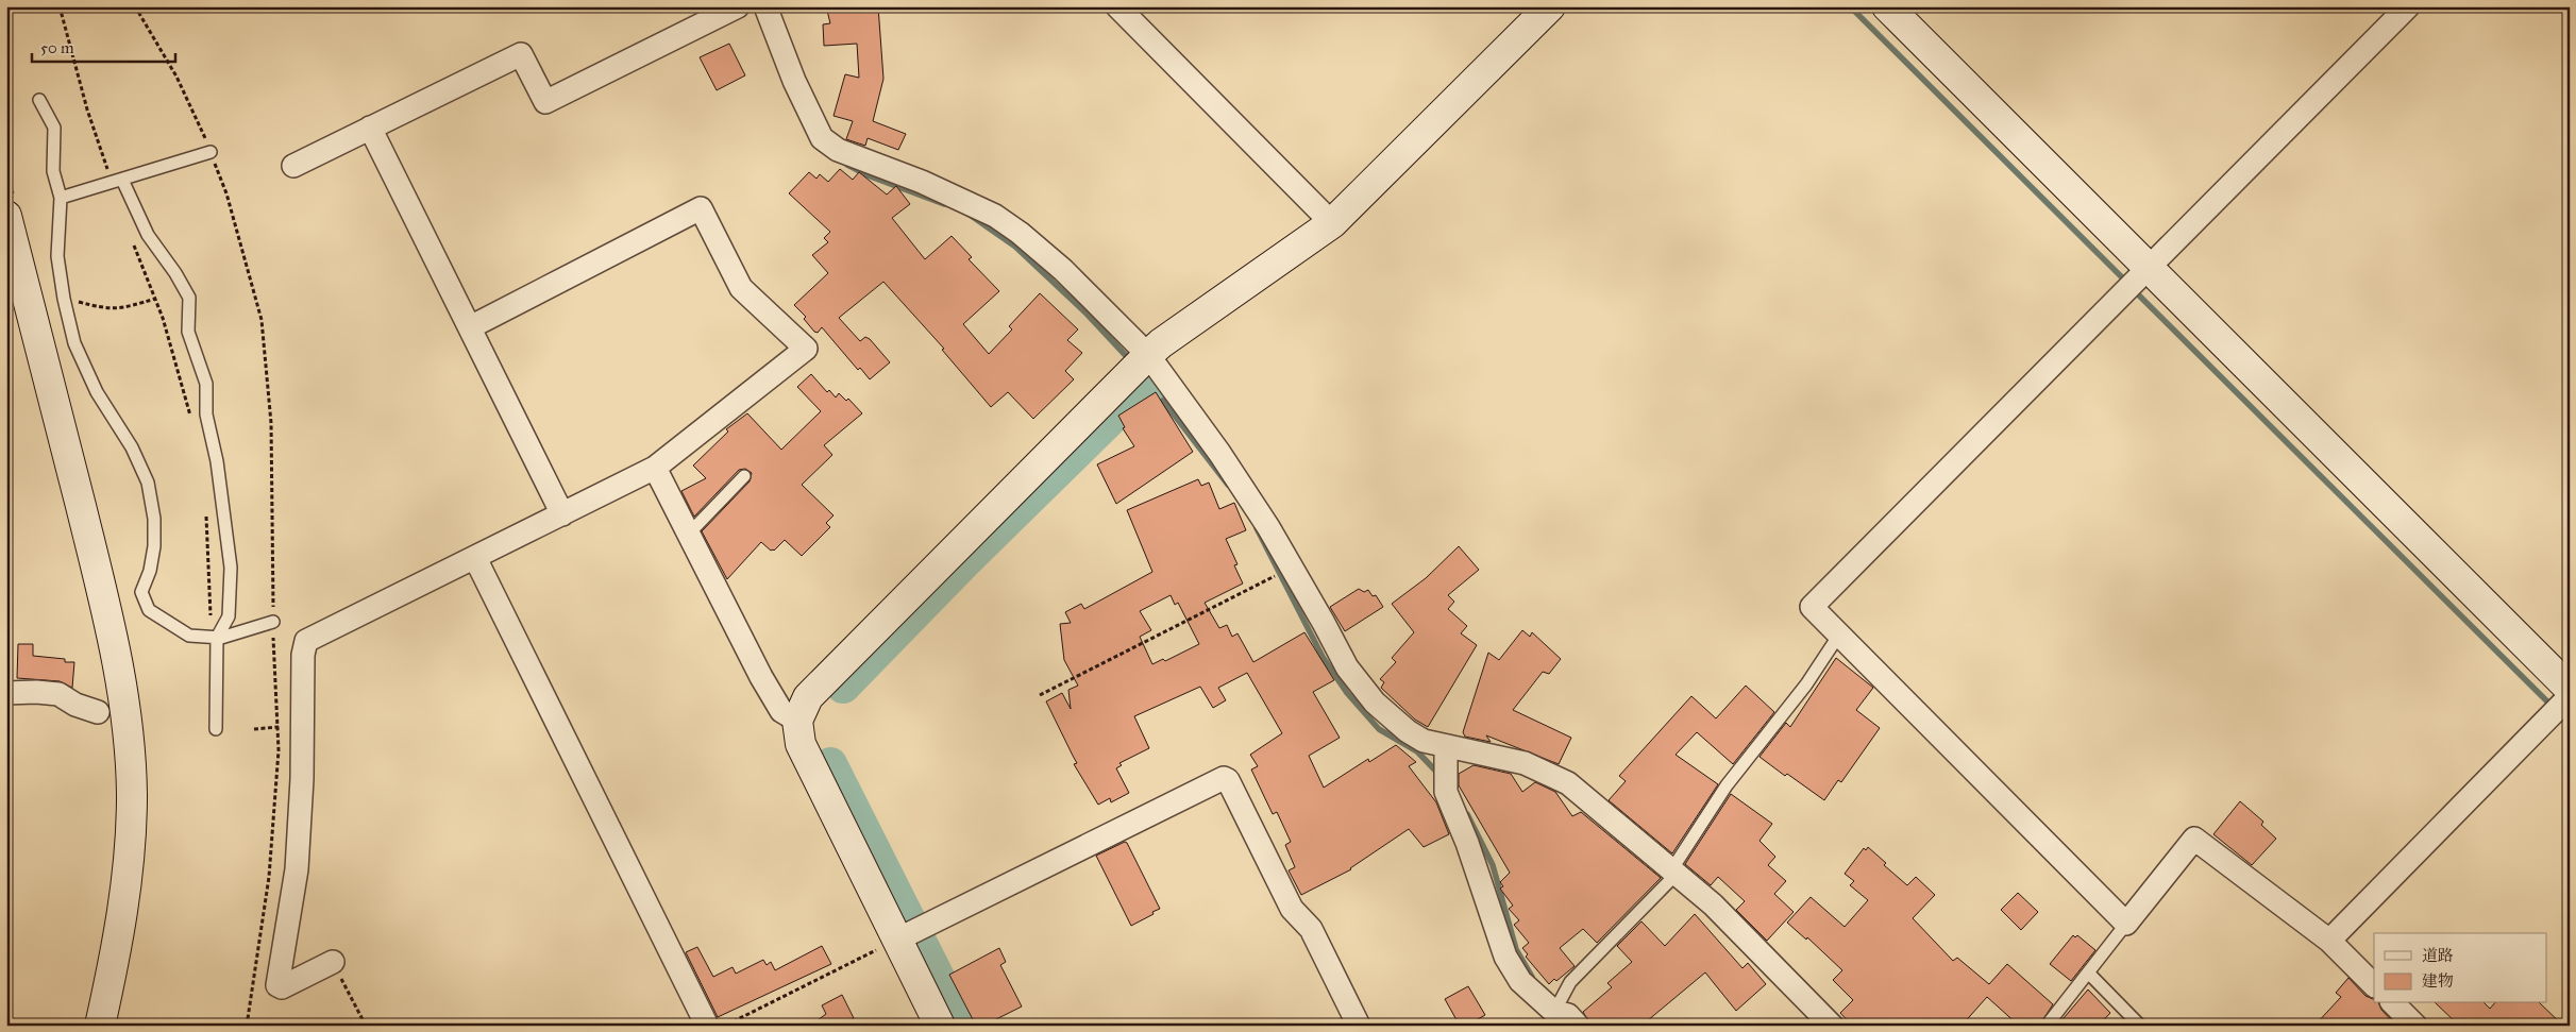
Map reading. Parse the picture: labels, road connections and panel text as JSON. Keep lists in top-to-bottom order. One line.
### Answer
{"legend":["道路","建物"],"scale_bar":"50 m"}
